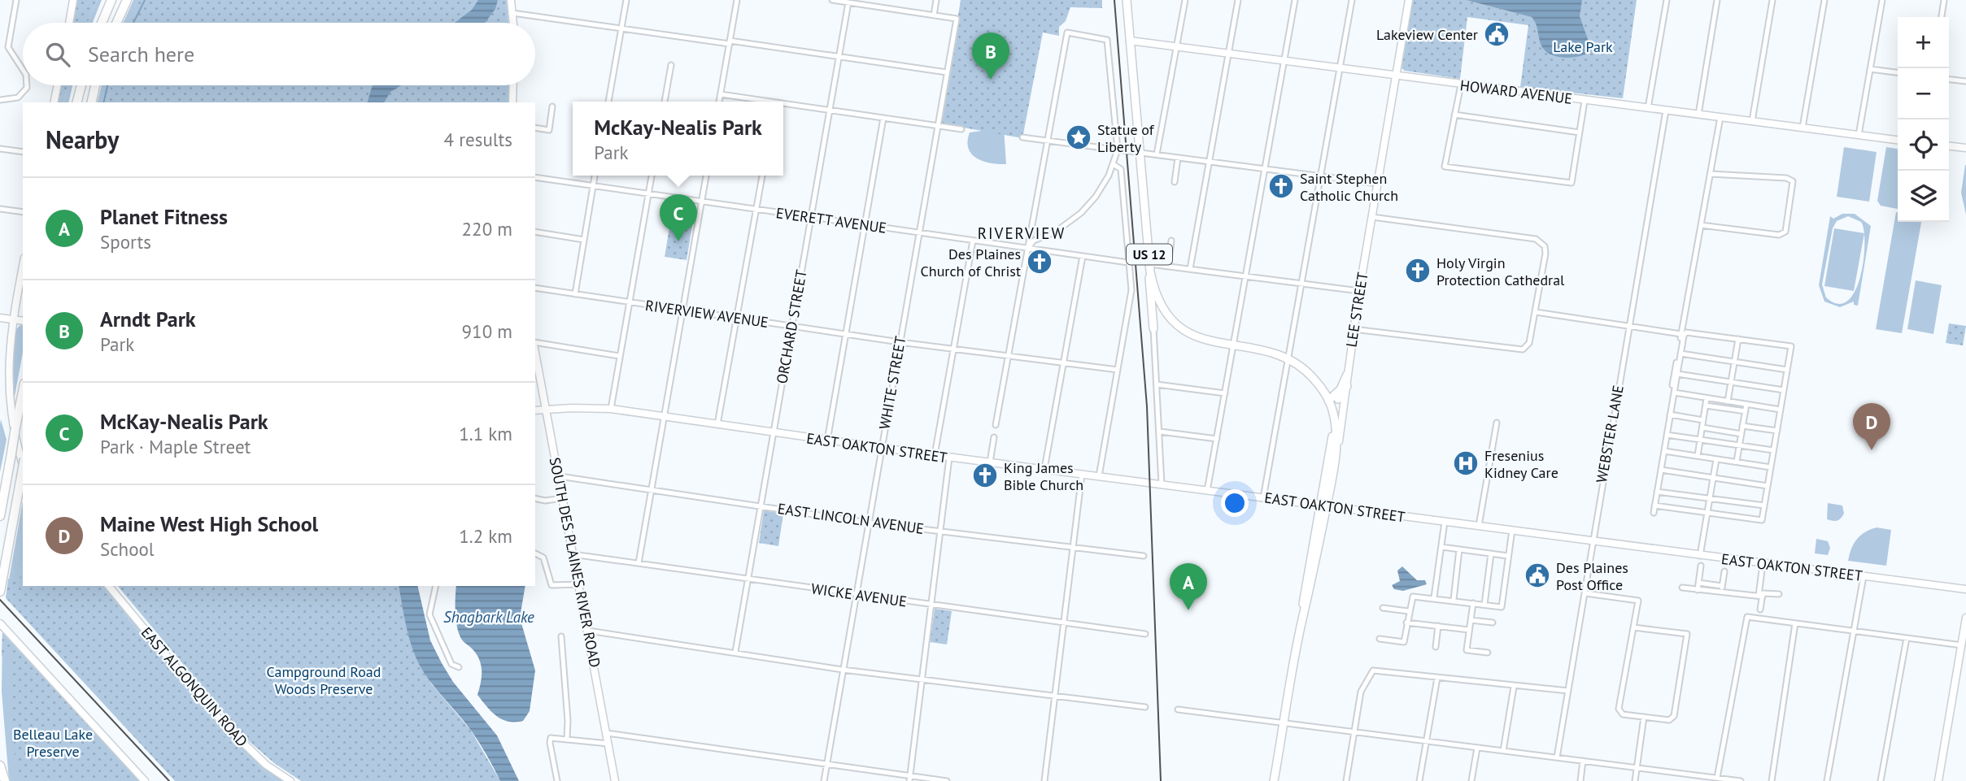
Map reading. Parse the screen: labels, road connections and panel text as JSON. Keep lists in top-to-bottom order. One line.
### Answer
{"streets":{"main road":["HOWARD AVENUE","US 12","LEE STREET","EAST OAKTON STREET","SOUTH DES PLAINES RIVER ROAD","EAST ALGONQUIN ROAD"],"street":["EVERETT AVENUE","RIVERVIEW AVENUE","ORCHARD STREET","WHITE STREET","WEBSTER LANE","EAST LINCOLN AVENUE","WICKE AVENUE"]},"crossings":[["HOWARD AVENUE","US 12"],["HOWARD AVENUE","LEE STREET"],["HOWARD AVENUE","WEBSTER LANE"],["EVERETT AVENUE","ORCHARD STREET"],["EVERETT AVENUE","WHITE STREET"],["US 12","LEE STREET"],["LEE STREET","EAST OAKTON STREET"],["RIVERVIEW AVENUE","ORCHARD STREET"],["RIVERVIEW AVENUE","WHITE STREET"],["ORCHARD STREET","EAST OAKTON STREET"],["ORCHARD STREET","EAST LINCOLN AVENUE"],["ORCHARD STREET","WICKE AVENUE"],["WHITE STREET","EAST OAKTON STREET"],["WHITE STREET","EAST LINCOLN AVENUE"],["WHITE STREET","WICKE AVENUE"],["WEBSTER LANE","EAST OAKTON STREET"],["EAST OAKTON STREET","SOUTH DES PLAINES RIVER ROAD"],["EAST LINCOLN AVENUE","SOUTH DES PLAINES RIVER ROAD"],["SOUTH DES PLAINES RIVER ROAD","WICKE AVENUE"]],"districts":["RIVERVIEW"],"water":["Shagbark Lake"],"parks":["Lake Park","Campground Road Woods Preserve","Belleau Lake Preserve"],"places":{"public building":["Lakeview Center","Des Plaines Post Office"],"place":["Statue of Liberty"],"church":["Saint Stephen Catholic Church","Des Plaines Church of Christ","Holy Virgin Protection Cathedral","King James Bible Church"],"hospital":["Fresenius Kidney Care"]},"page":{"map_buttons":["+","−"],"search":"Search here","pins":["B","C","D","A"],"popup":["McKay-Nealis Park","Park"],"heading":["Nearby","4 results"],"list":[{"mark":"A","name":"Planet Fitness","note":"Sports","value":"220 m"},{"mark":"B","name":"Arndt Park","note":"Park","value":"910 m"},{"mark":"C","name":"McKay-Nealis Park","note":"Park · Maple Street","value":"1.1 km"},{"mark":"D","name":"Maine West High School","note":"School","value":"1.2 km"}]}}
